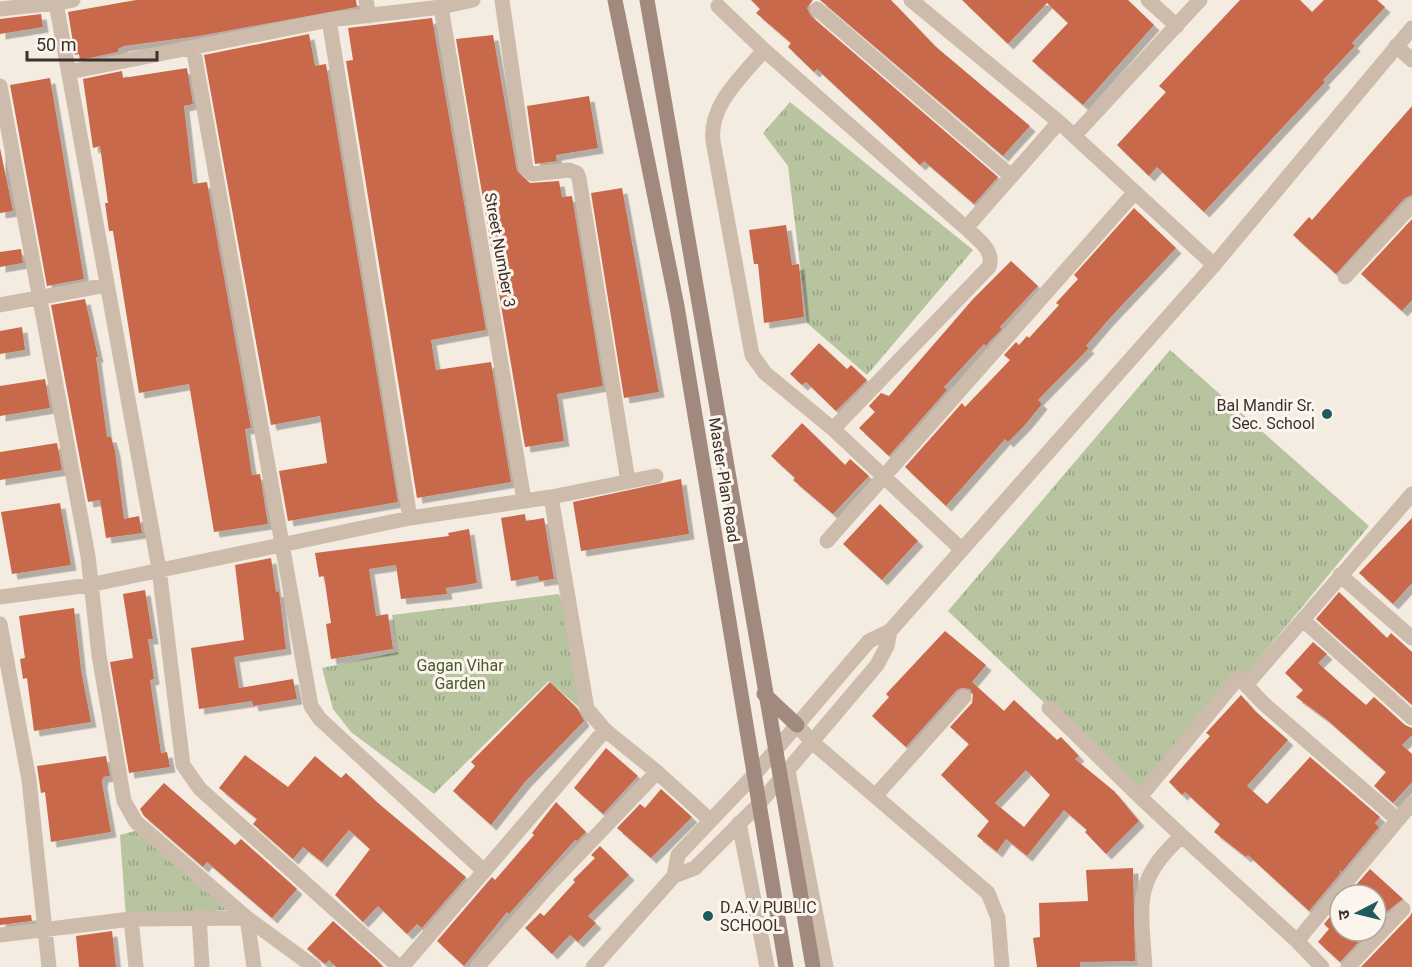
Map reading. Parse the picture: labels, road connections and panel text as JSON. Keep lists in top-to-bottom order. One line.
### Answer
{"streets":{"main road":["Master Plan Road"],"street":["Street Number 3"]},"parks":["Gagan Vihar Garden"],"places":["Bal Mandir Sr. Sec. School","D.A.V PUBLIC SCHOOL"],"scale_bar":"50 m","north":"left"}
